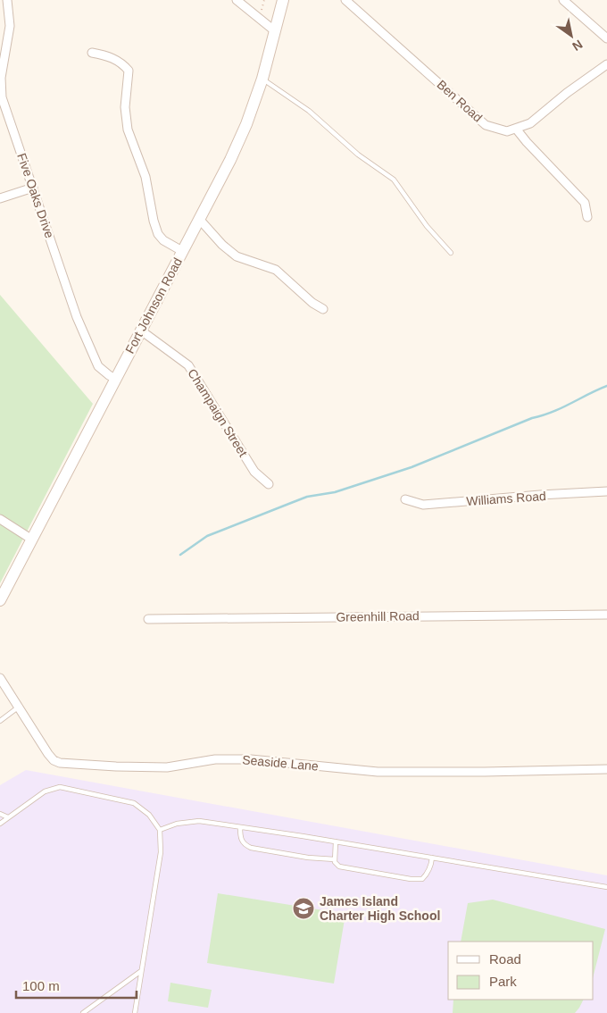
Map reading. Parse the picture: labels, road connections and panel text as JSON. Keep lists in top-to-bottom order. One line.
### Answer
{"streets":{"main road":["Fort Johnson Road"],"street":["Ben Road","Five Oaks Drive","Champaign Street","Williams Road","Greenhill Road","Seaside Lane"]},"crossings":[["Five Oaks Drive","Fort Johnson Road"],["Fort Johnson Road","Champaign Street"]],"places":{"school or university":["James Island Charter High School"]},"legend":["Road","Park"],"scale_bar":"100 m","north":"bottom right"}
